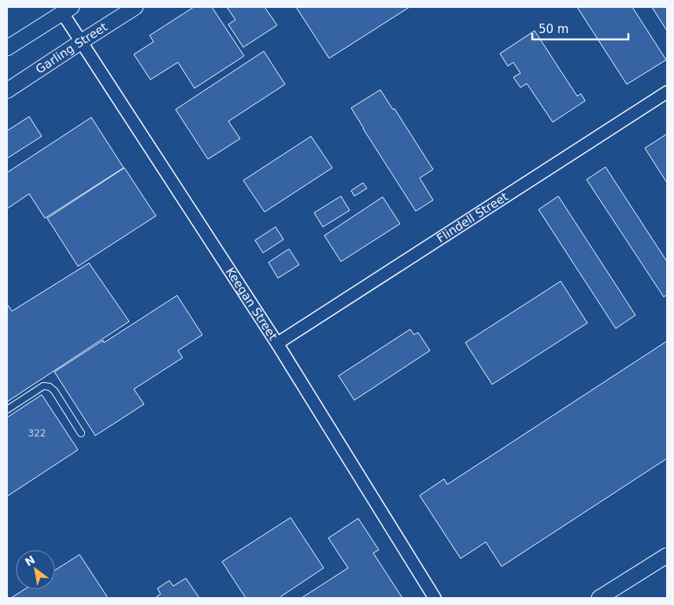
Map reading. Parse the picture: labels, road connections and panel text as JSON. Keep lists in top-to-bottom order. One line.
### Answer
{"streets":{"street":["Garling Street","Flindell Street","Keegan Street"]},"crossings":[["Garling Street","Keegan Street"],["Flindell Street","Keegan Street"]],"house_numbers":["322"],"scale_bar":"50 m","north":"top left"}
